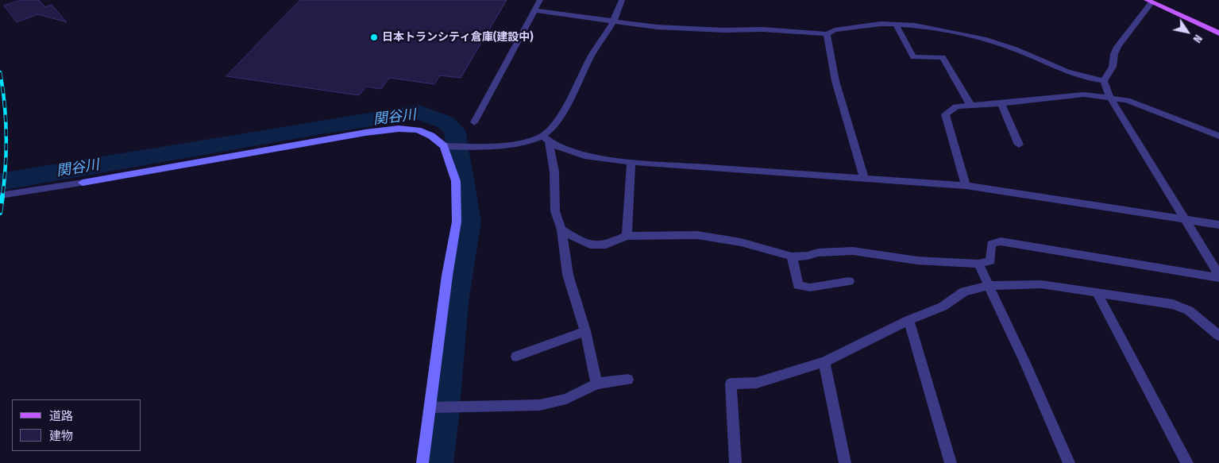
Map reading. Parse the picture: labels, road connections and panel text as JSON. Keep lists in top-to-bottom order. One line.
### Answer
{"water":["関谷川"],"places":["日本トランシティ倉庫(建設中)"],"legend":["道路","建物"],"north":"bottom right"}
